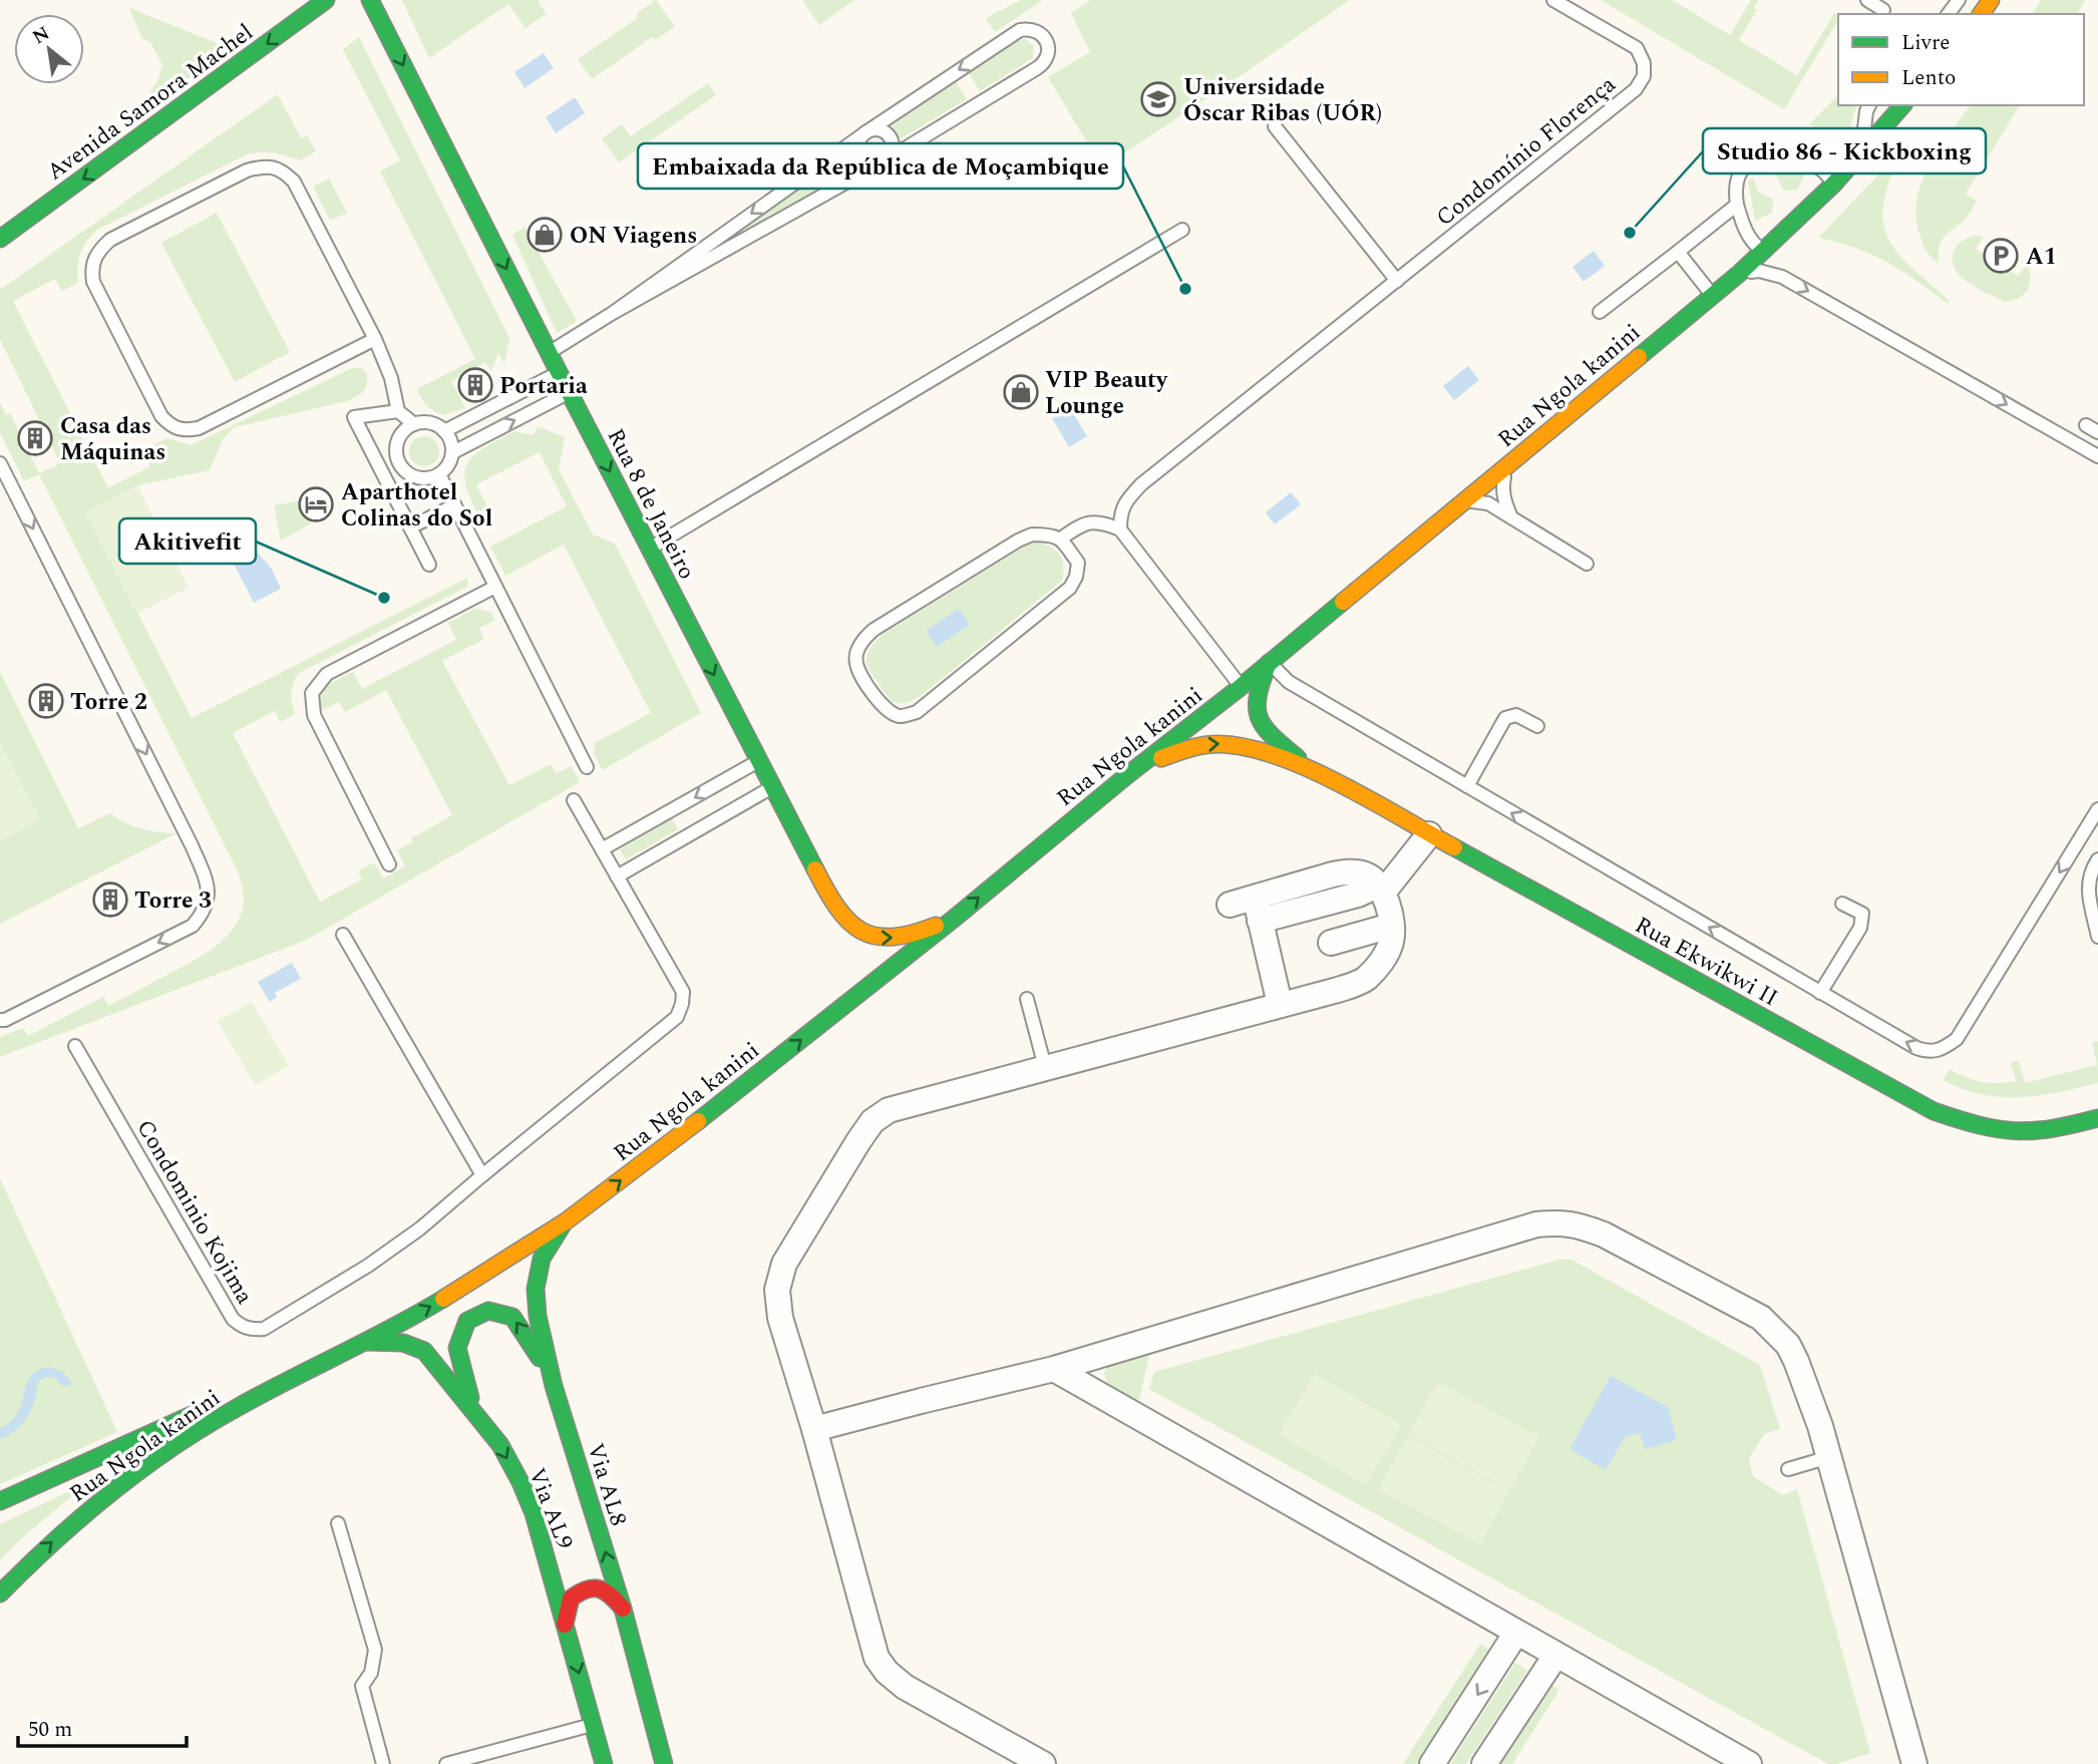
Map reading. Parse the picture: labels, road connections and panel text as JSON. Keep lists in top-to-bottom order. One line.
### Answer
{"streets":{"street":["Avenida Samora Machel","Rua Ngola kanini","Rua 8 de Janeiro","Rua Ekwikwi II","Via AL8","Via AL9"],"lane":["Condomínio Florença","Condominio Kojima"]},"crossings":[["Rua Ngola kanini","Rua 8 de Janeiro"],["Rua Ngola kanini","Rua Ekwikwi II"],["Rua Ngola kanini","Via AL8"],["Rua Ngola kanini","Via AL9"]],"one_way":["Avenida Samora Machel","Rua Ngola kanini","Rua 8 de Janeiro","Via AL8","Via AL9"],"places":{"school or university":["Universidade Óscar Ribas (UÓR)"],"other":["Studio 86 - Kickboxing","Embaixada da República de Moçambique","Akitivefit"],"shop":["ON Viagens","VIP Beauty Lounge"],"parking":["A1"],"building":["Portaria","Casa das Máquinas","Torre 2","Torre 3"],"hotel":["Aparthotel Colinas do Sol"]},"legend":["Livre","Lento"],"scale_bar":"50 m","north":"top left"}
